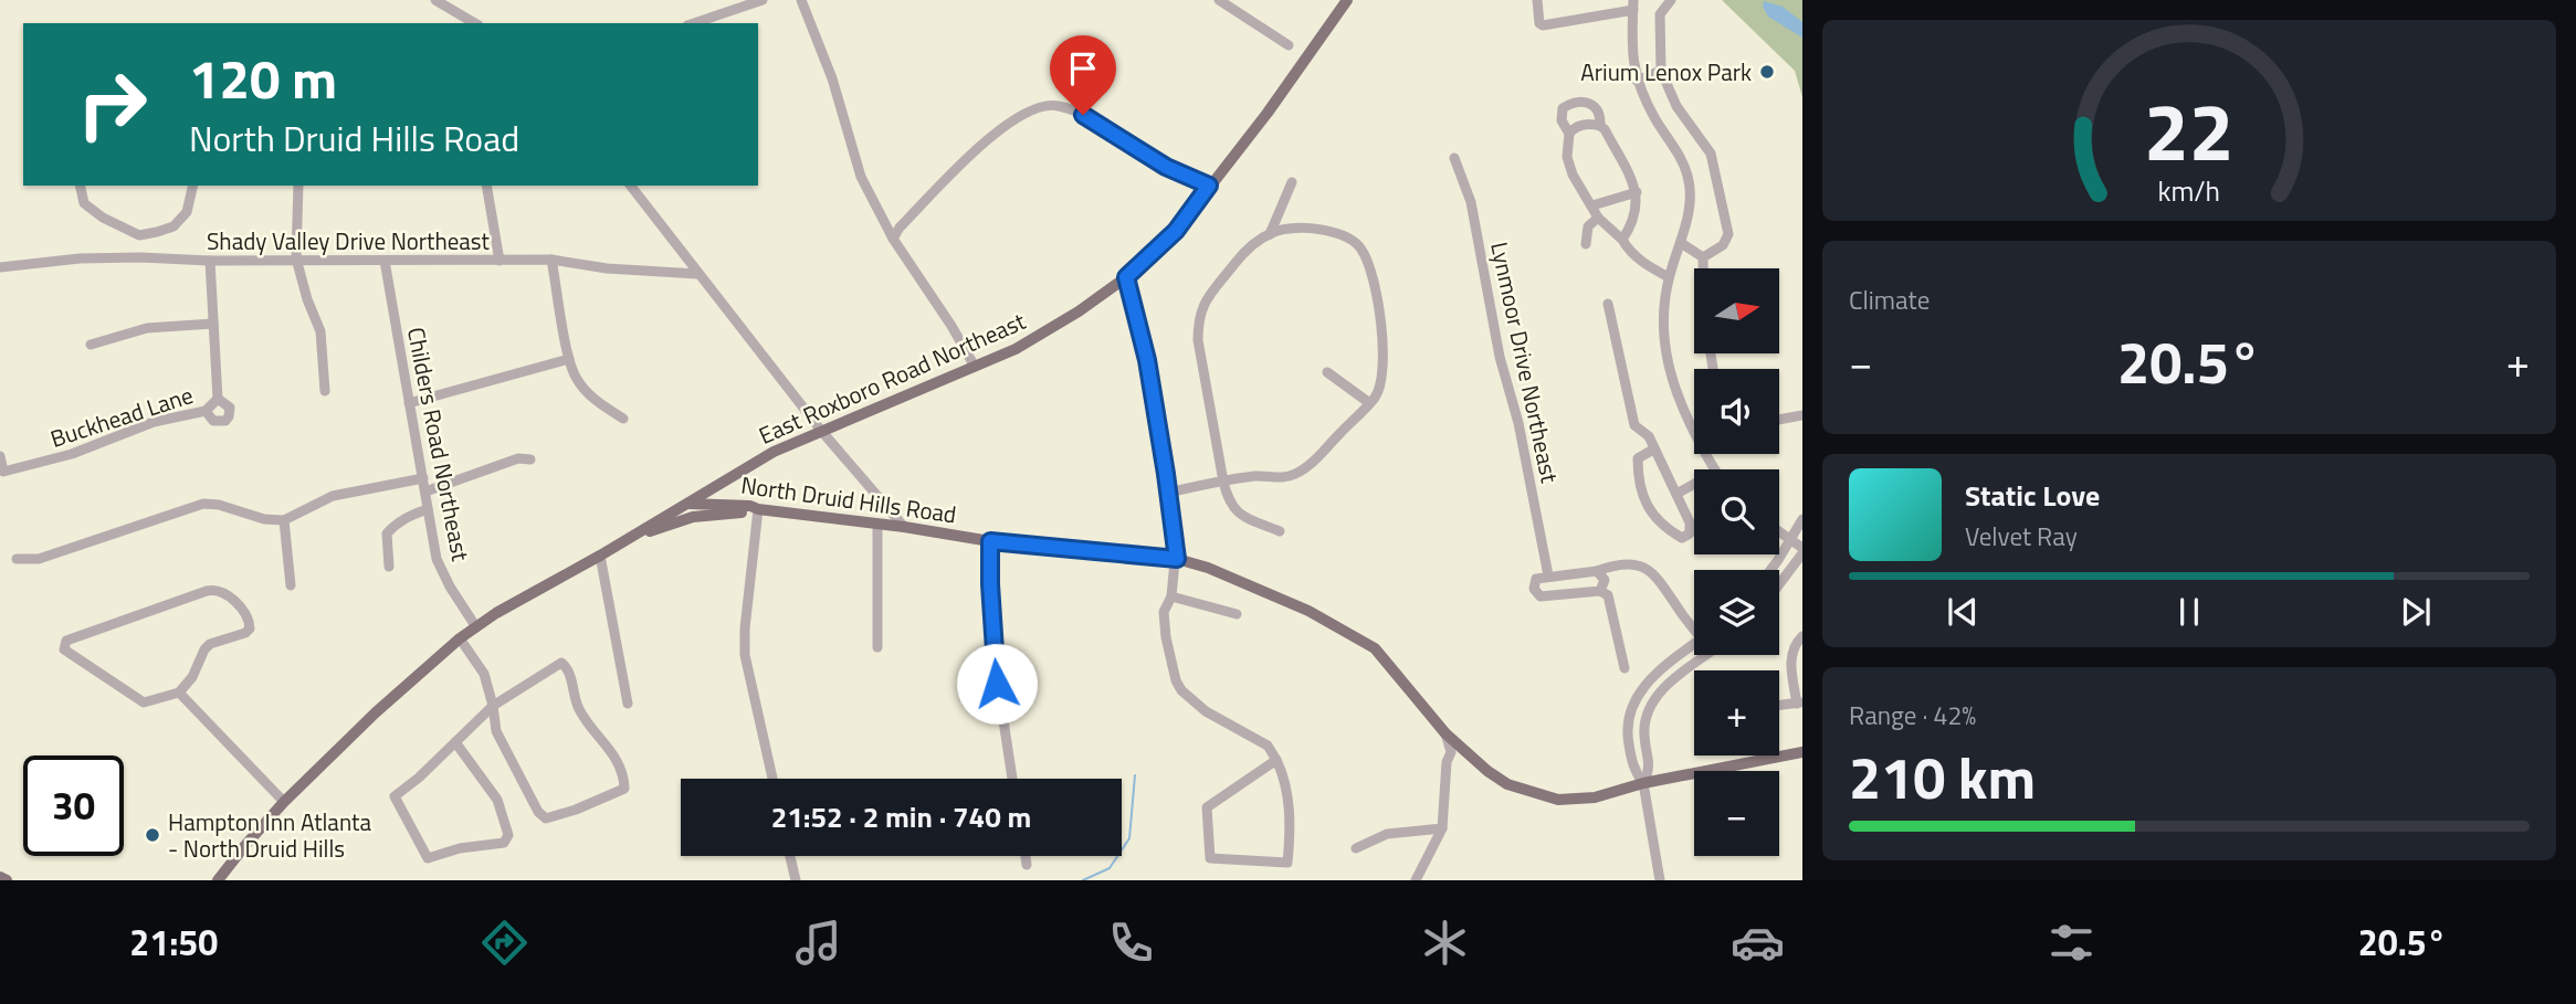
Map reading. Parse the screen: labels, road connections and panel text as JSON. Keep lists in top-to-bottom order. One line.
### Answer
{"streets":{"main road":["East Roxboro Road Northeast","North Druid Hills Road"],"street":["Shady Valley Drive Northeast","Lynmoor Drive Northeast","Buckhead Lane","Childers Road Northeast"]},"crossings":[["Shady Valley Drive Northeast","Buckhead Lane"],["Shady Valley Drive Northeast","Childers Road Northeast"],["East Roxboro Road Northeast","North Druid Hills Road"]],"places":["Arium Lenox Park","Hampton Inn Atlanta - North Druid Hills"],"north":"right","page":{"turn":["120 m","North Druid Hills Road"],"tile":["Climate",["Range · 42%","210 km"]],"map_buttons":["+","−"],"heat":["−","20.5°","+"],"song":["Static Love","Velvet Ray"],"limit":"30","trip":"21:52 · 2 min · 740 m","tabs":["21:50","20.5°"],"gauge":["22","km/h"]}}
